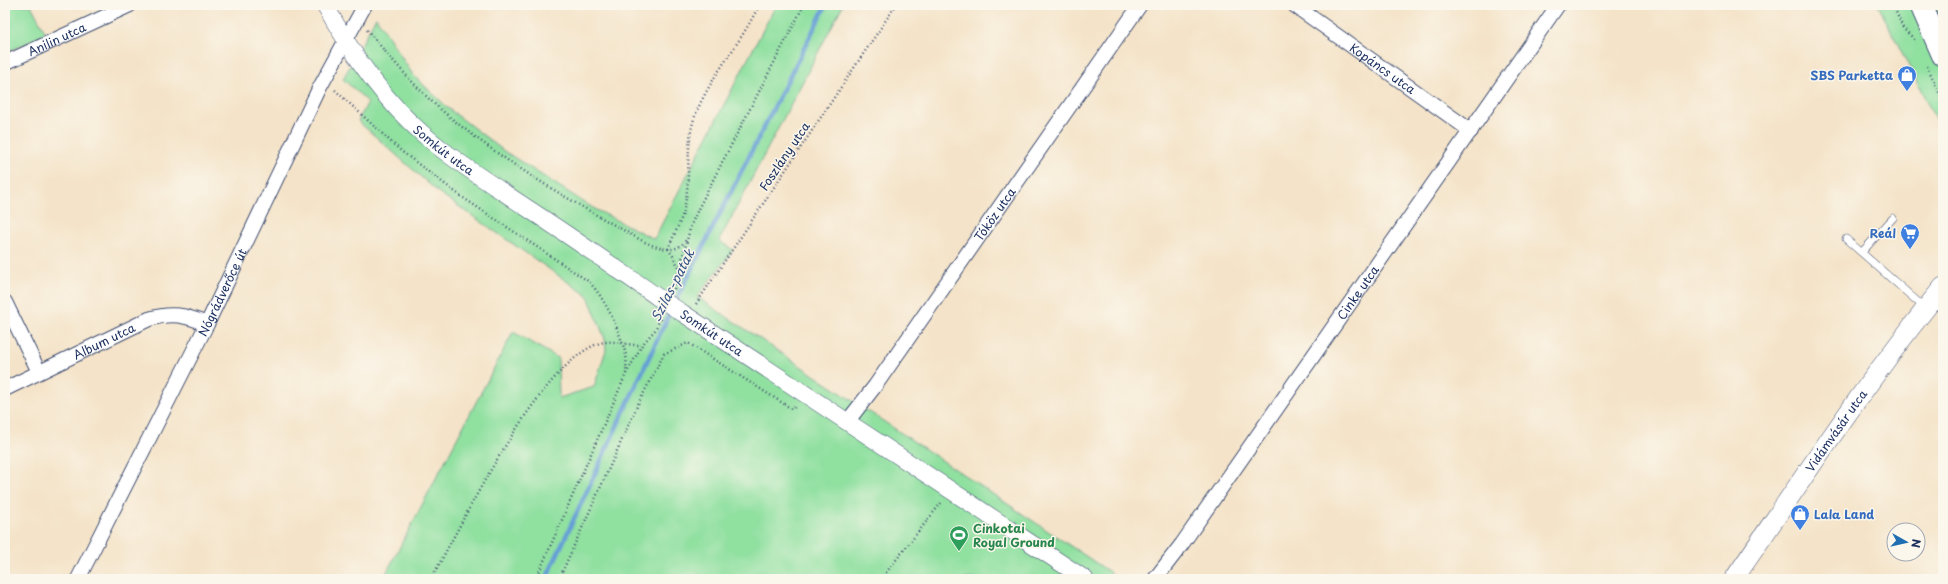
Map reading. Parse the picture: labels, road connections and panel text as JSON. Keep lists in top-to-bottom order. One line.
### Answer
{"streets":{"main road":["Vidámvásár utca"],"street":["Anilin utca","Kopáncs utca","Somkút utca","Tóköz utca","Nógrádverőce út","Cinke utca","Album utca"],"path":["Foszlány utca"]},"crossings":[["Kopáncs utca","Cinke utca"],["Somkút utca","Foszlány utca"],["Somkút utca","Tóköz utca"],["Somkút utca","Nógrádverőce út"],["Nógrádverőce út","Album utca"]],"water":["Szilas-patak"],"places":{"shop":["SBS Parketta","Lala Land"],"supermarket":["Reál"],"sports":["Cinkotai Royal Ground"]},"north":"right"}
